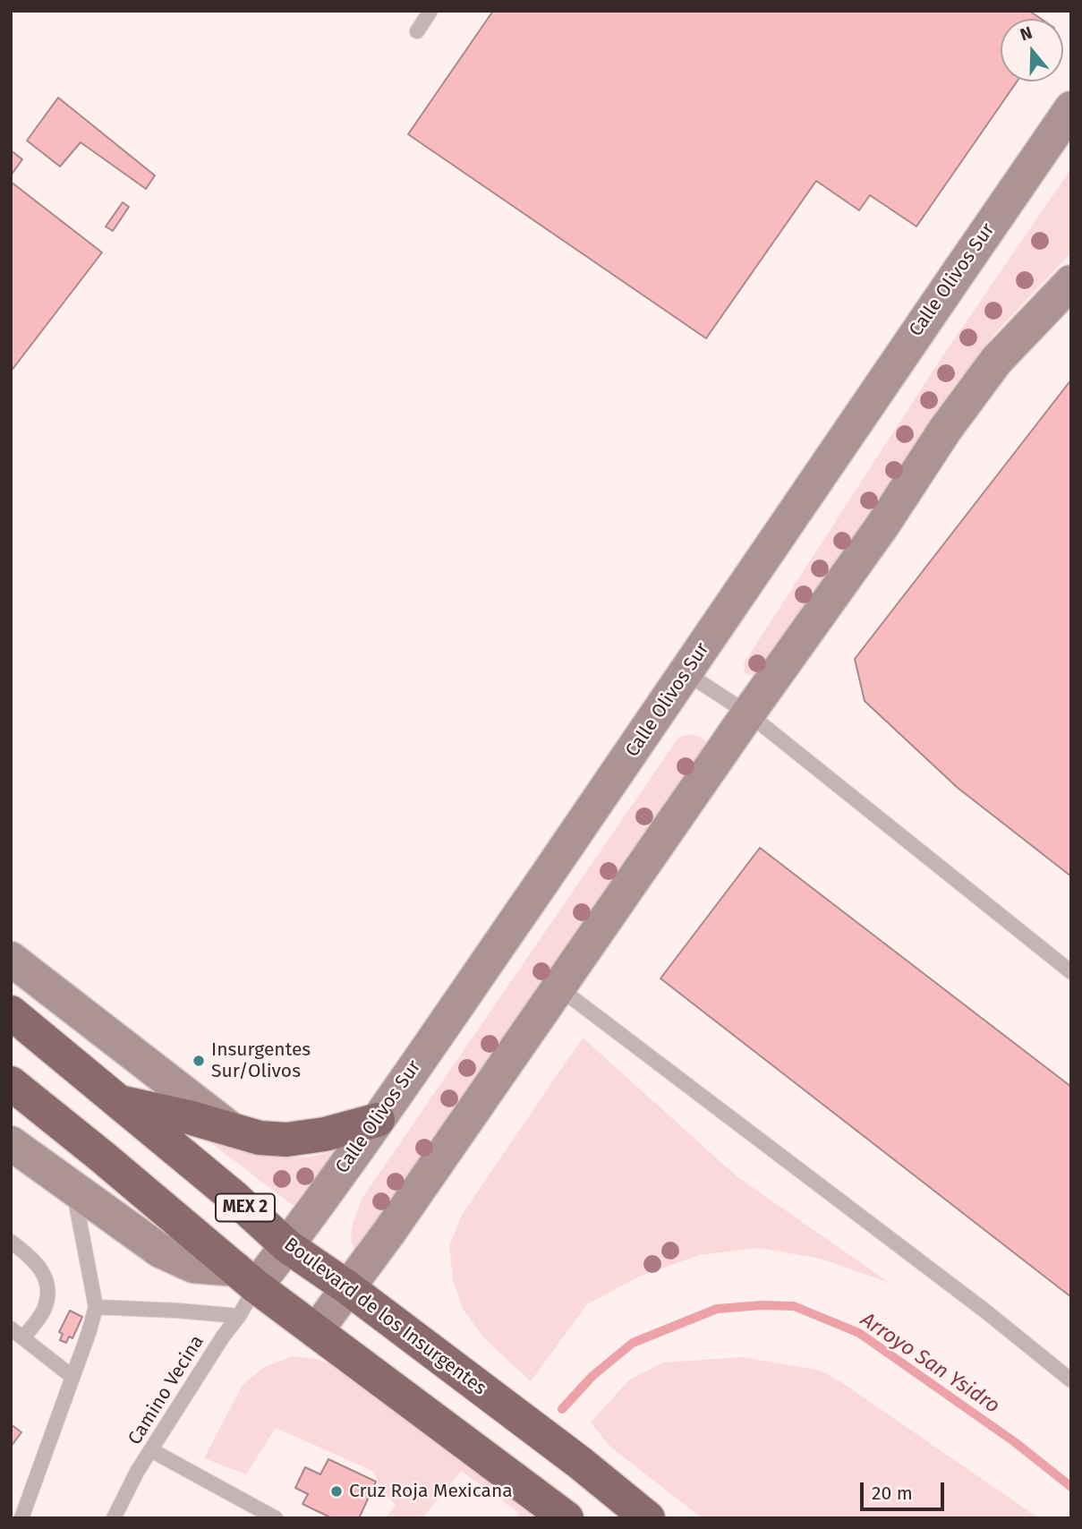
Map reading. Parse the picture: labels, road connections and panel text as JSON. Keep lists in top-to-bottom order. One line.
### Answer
{"streets":{"highway":["MEX 2","Boulevard de los Insurgentes"],"main road":["Calle Olivos Sur"],"lane":["Camino Vecina"]},"crossings":[["Calle Olivos Sur","MEX 2"],["Calle Olivos Sur","Boulevard de los Insurgentes"],["Calle Olivos Sur","Camino Vecina"],["MEX 2","Camino Vecina"]],"water":["Arroyo San Ysidro"],"places":["Insurgentes Sur/Olivos","Cruz Roja Mexicana"],"scale_bar":"20 m","north":"top"}
